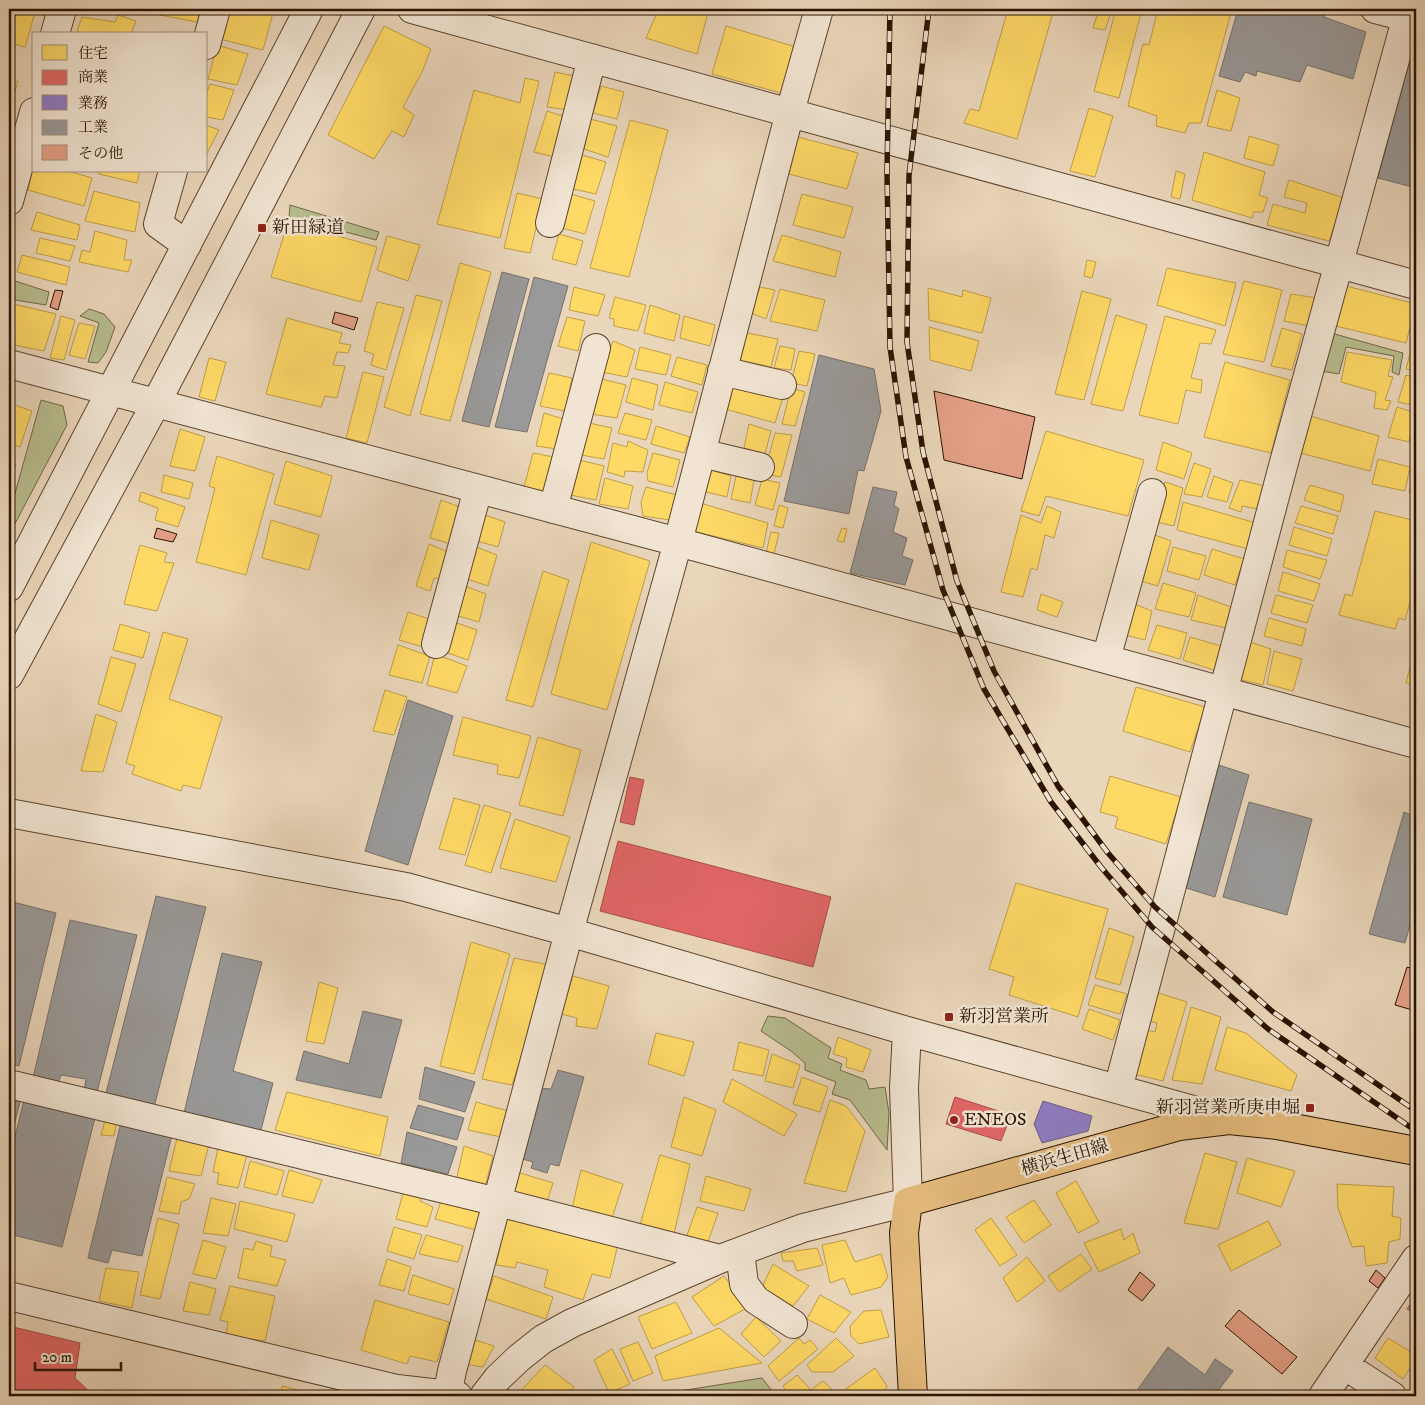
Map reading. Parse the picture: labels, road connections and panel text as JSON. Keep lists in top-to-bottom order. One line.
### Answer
{"streets":{"main road":["横浜生田線"]},"places":{"transit":["新田緑道","新羽営業所","新羽営業所庚申堀"],"other":["ENEOS"]},"legend":["住宅","商業","業務","工業","その他"],"scale_bar":"20 m"}
